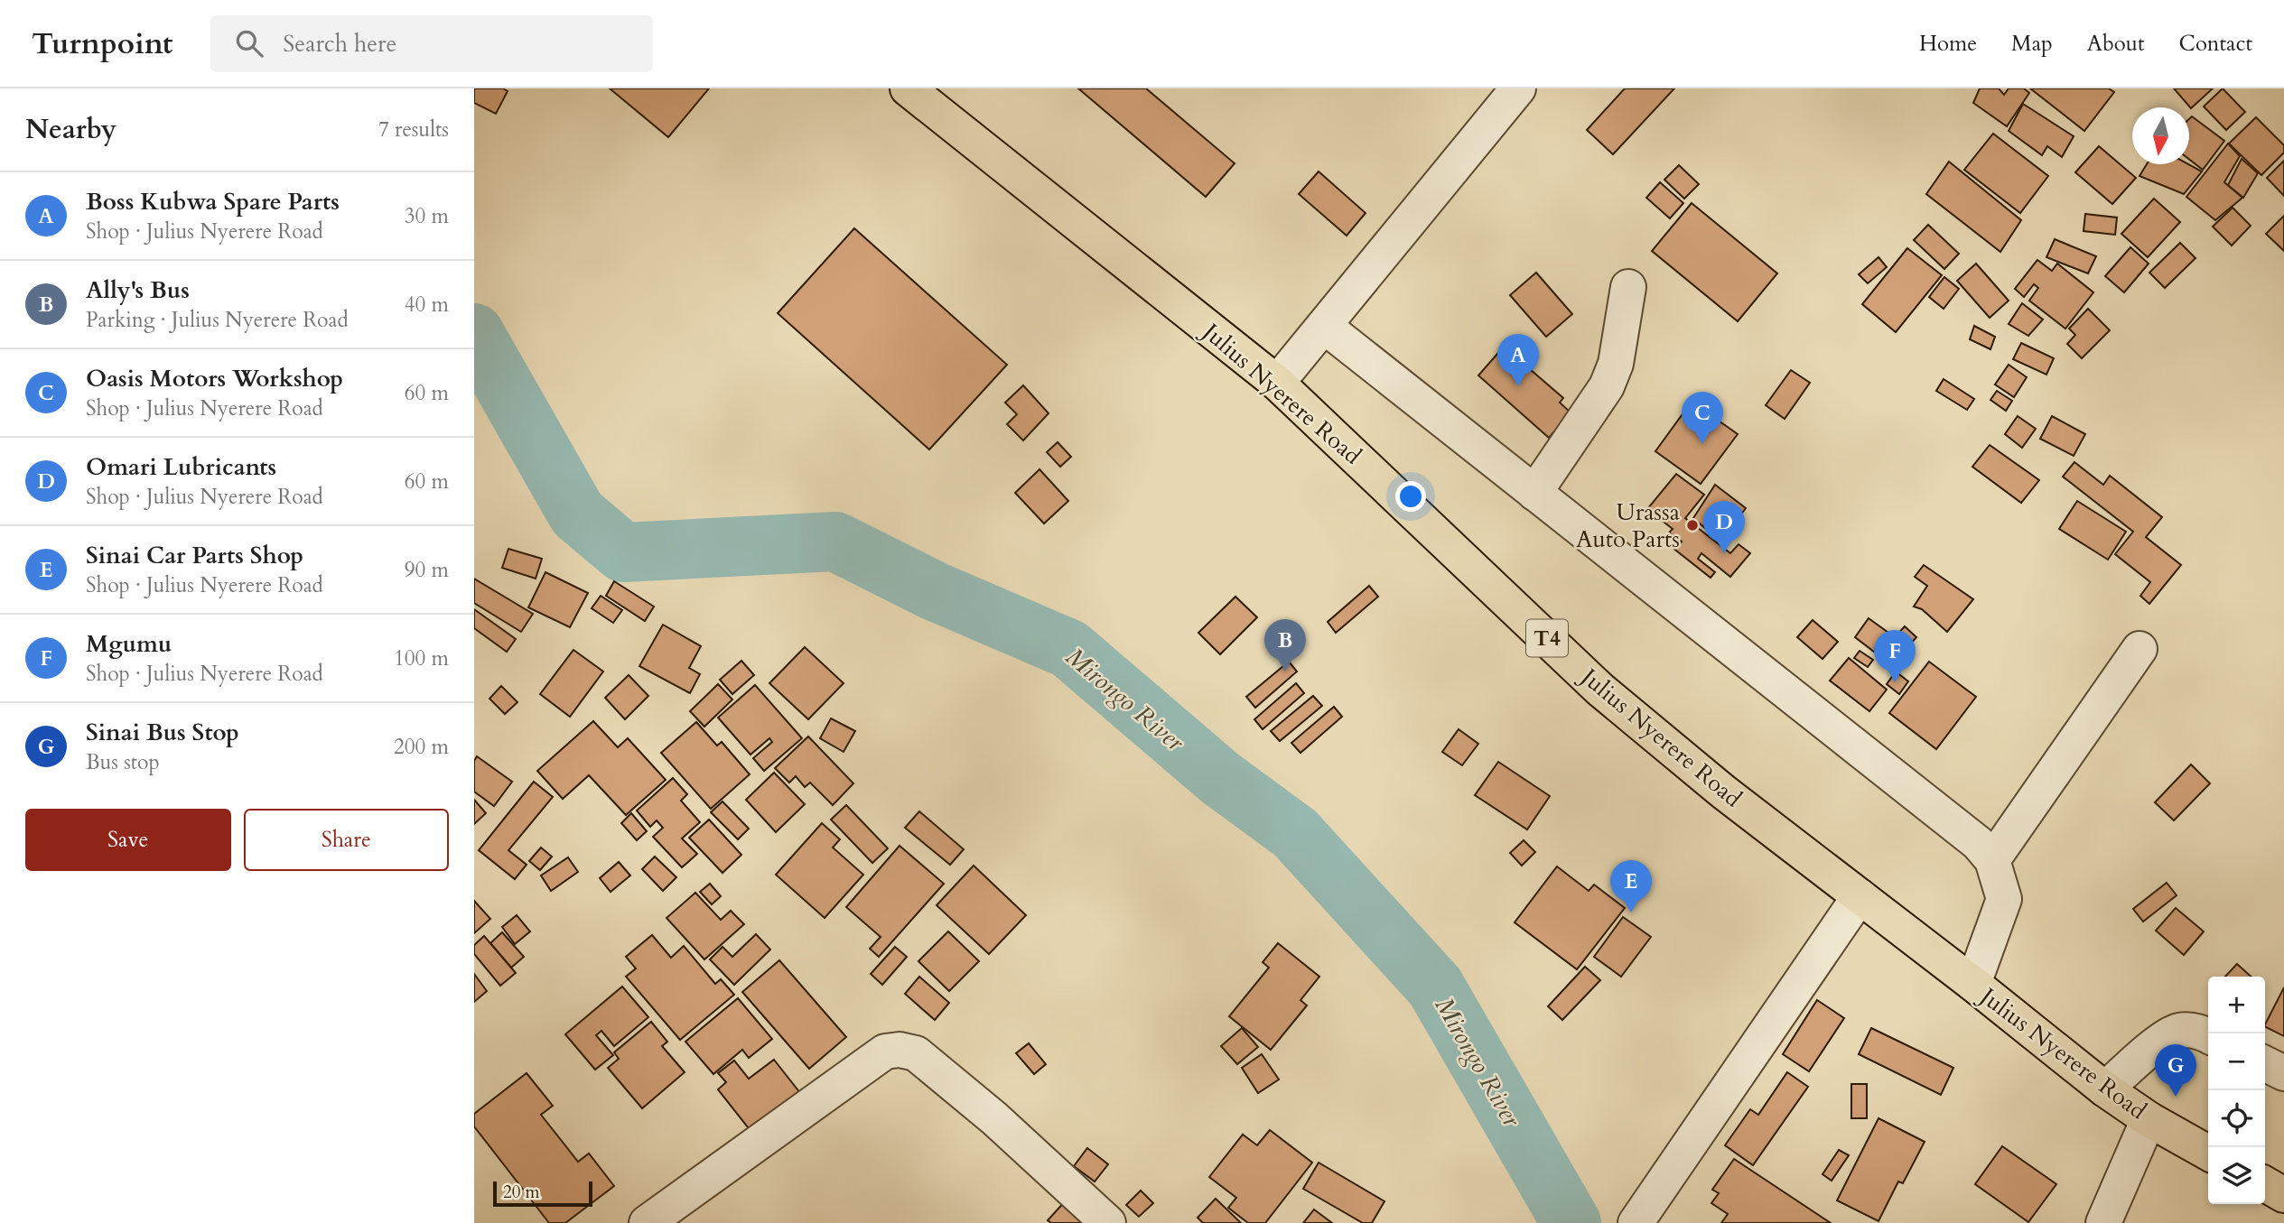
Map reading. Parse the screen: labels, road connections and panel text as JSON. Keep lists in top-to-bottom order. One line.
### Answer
{"streets":{"highway":["Julius Nyerere Road","T4"]},"water":["Mirongo River"],"places":["Urassa Auto Parts"],"scale_bar":"20 m","north":"bottom","page":{"header":"Turnpoint","search":"Search here","nav":["Home","Map","About","Contact"],"heading":["Nearby","7 results"],"list":[{"mark":"A","name":"Boss Kubwa Spare Parts","note":"Shop · Julius Nyerere Road","value":"30 m"},{"mark":"B","name":"Ally's Bus","note":"Parking · Julius Nyerere Road","value":"40 m"},{"mark":"C","name":"Oasis Motors Workshop","note":"Shop · Julius Nyerere Road","value":"60 m"},{"mark":"D","name":"Omari Lubricants","note":"Shop · Julius Nyerere Road","value":"60 m"},{"mark":"E","name":"Sinai Car Parts Shop","note":"Shop · Julius Nyerere Road","value":"90 m"},{"mark":"F","name":"Mgumu","note":"Shop · Julius Nyerere Road","value":"100 m"},{"mark":"G","name":"Sinai Bus Stop","note":"Bus stop","value":"200 m"}],"pins":["A","C","D","B","F","E","G"],"buttons":["Save","Share"],"map_buttons":["+","−"],"scale":"20 m"}}
